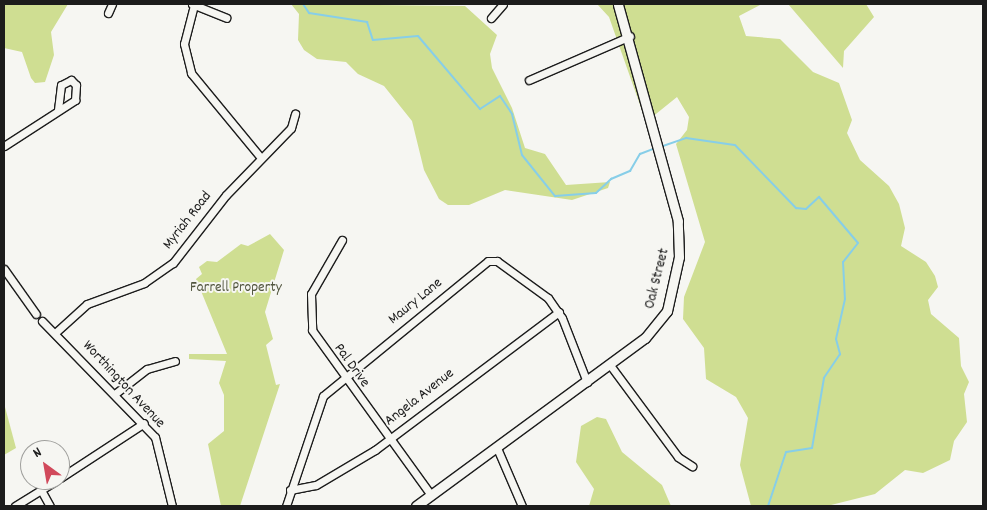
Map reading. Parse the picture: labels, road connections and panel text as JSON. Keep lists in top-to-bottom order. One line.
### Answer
{"streets":{"street":["Myriah Road","Oak Street","Maury Lane","Pal Drive","Worthington Avenue","Angela Avenue"]},"crossings":[["Myriah Road","Worthington Avenue"],["Oak Street","Maury Lane"],["Oak Street","Pal Drive"],["Maury Lane","Pal Drive"],["Maury Lane","Angela Avenue"],["Pal Drive","Angela Avenue"]],"parks":["Farrell Property"],"north":"top left"}
